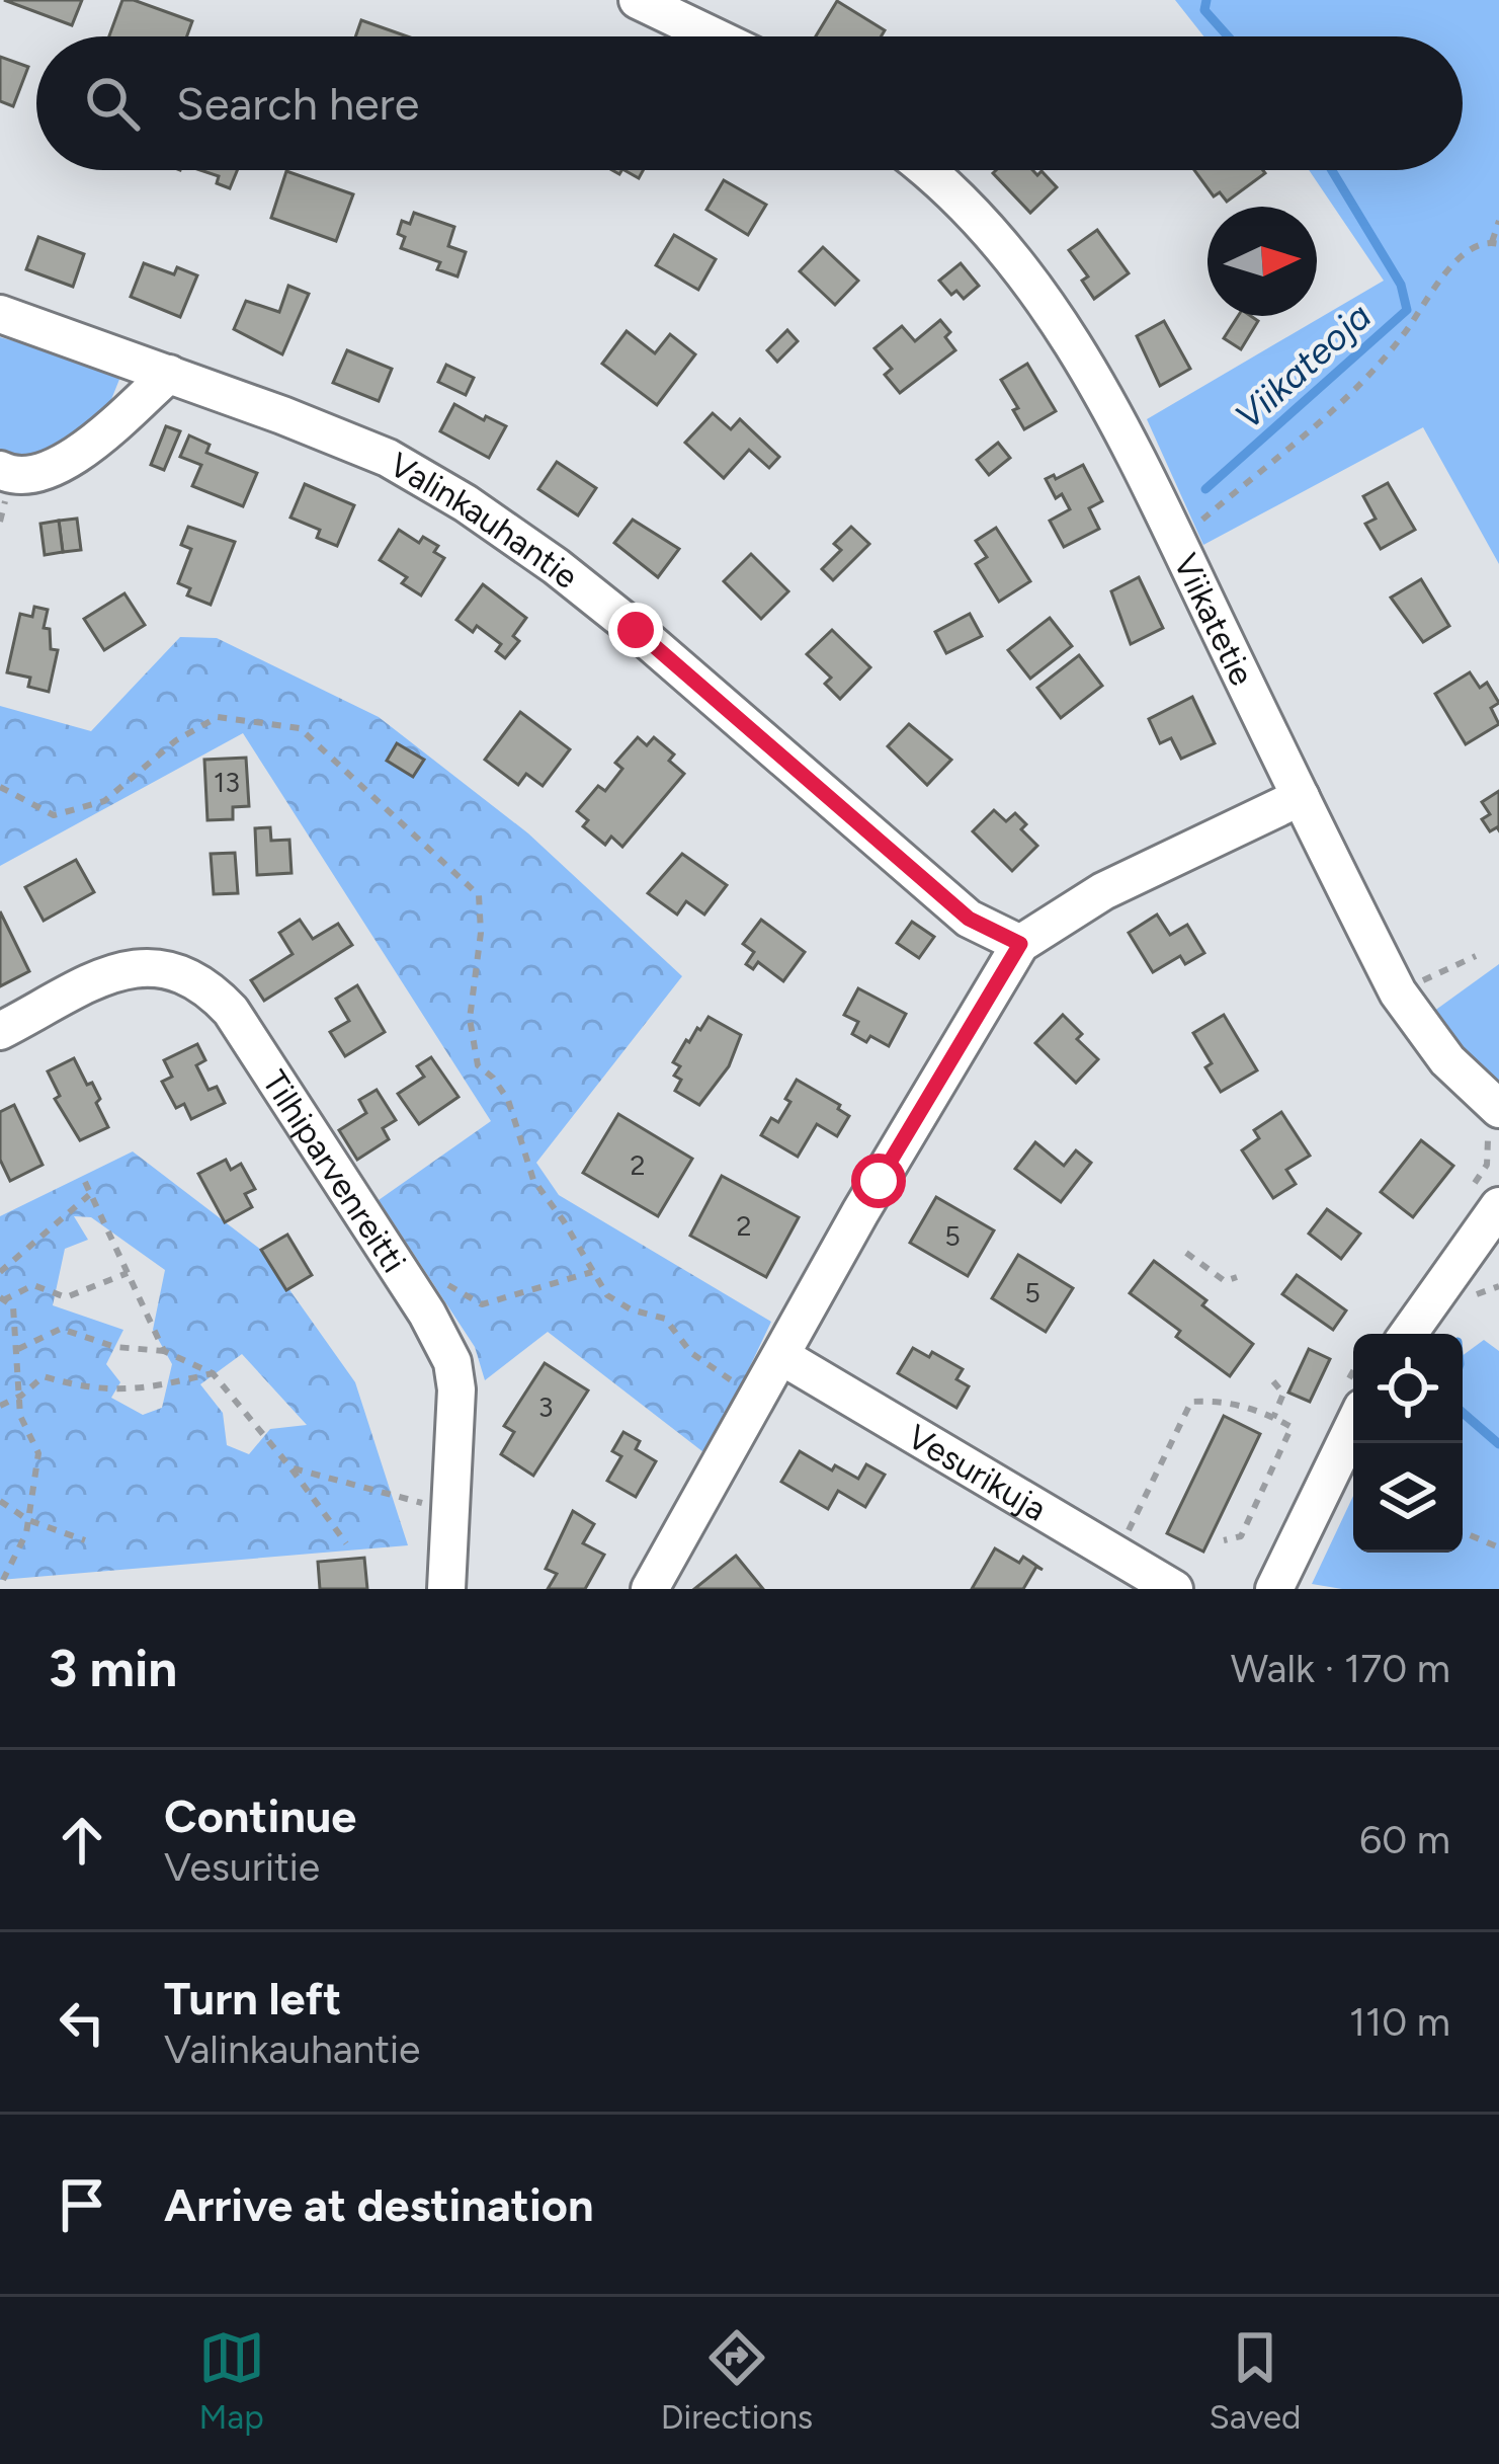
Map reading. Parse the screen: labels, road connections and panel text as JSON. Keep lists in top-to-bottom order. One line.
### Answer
{"streets":{"street":["Valinkauhantie","Viikatetie","Tilhiparvenreitti","Vesurikuja"]},"water":["Viikateoja"],"house_numbers":["13","2","2","5","5","3"],"north":"right","page":{"search":"Search here","heading":["3 min","Walk · 170 m"],"list":[["Continue","Vesuritie","60 m"],["Turn left","Valinkauhantie","110 m"],"Arrive at destination"],"nav":["Map","Directions","Saved"]}}
